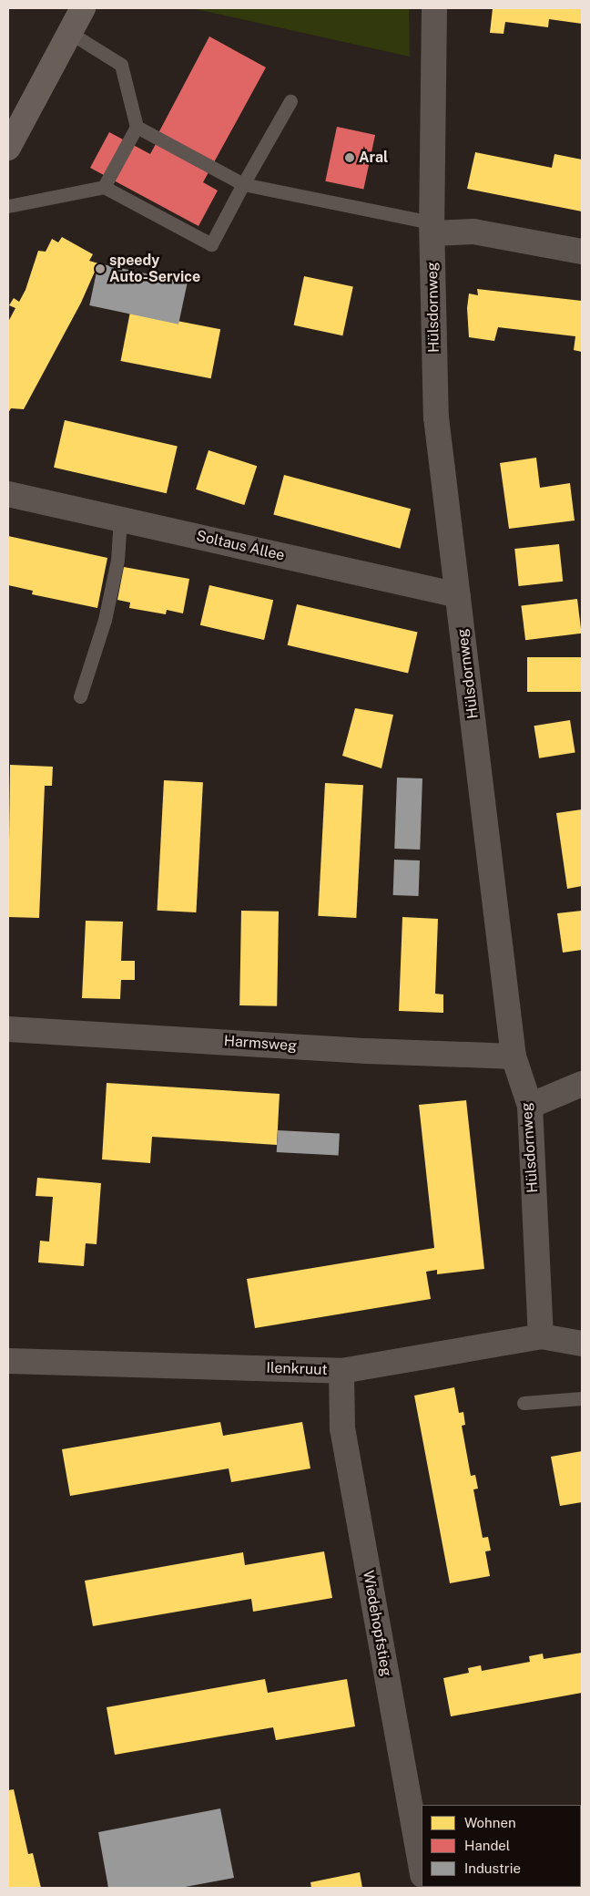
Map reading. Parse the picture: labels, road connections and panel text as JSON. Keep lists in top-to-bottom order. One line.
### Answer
{"streets":{"street":["Hülsdornweg","Soltaus Allee","Harmsweg","Ilenkruut","Wiedehopfstieg"]},"crossings":[["Hülsdornweg","Soltaus Allee"],["Hülsdornweg","Harmsweg"],["Hülsdornweg","Ilenkruut"],["Ilenkruut","Wiedehopfstieg"]],"places":["Aral","speedy Auto-Service"],"legend":["Wohnen","Handel","Industrie"]}
